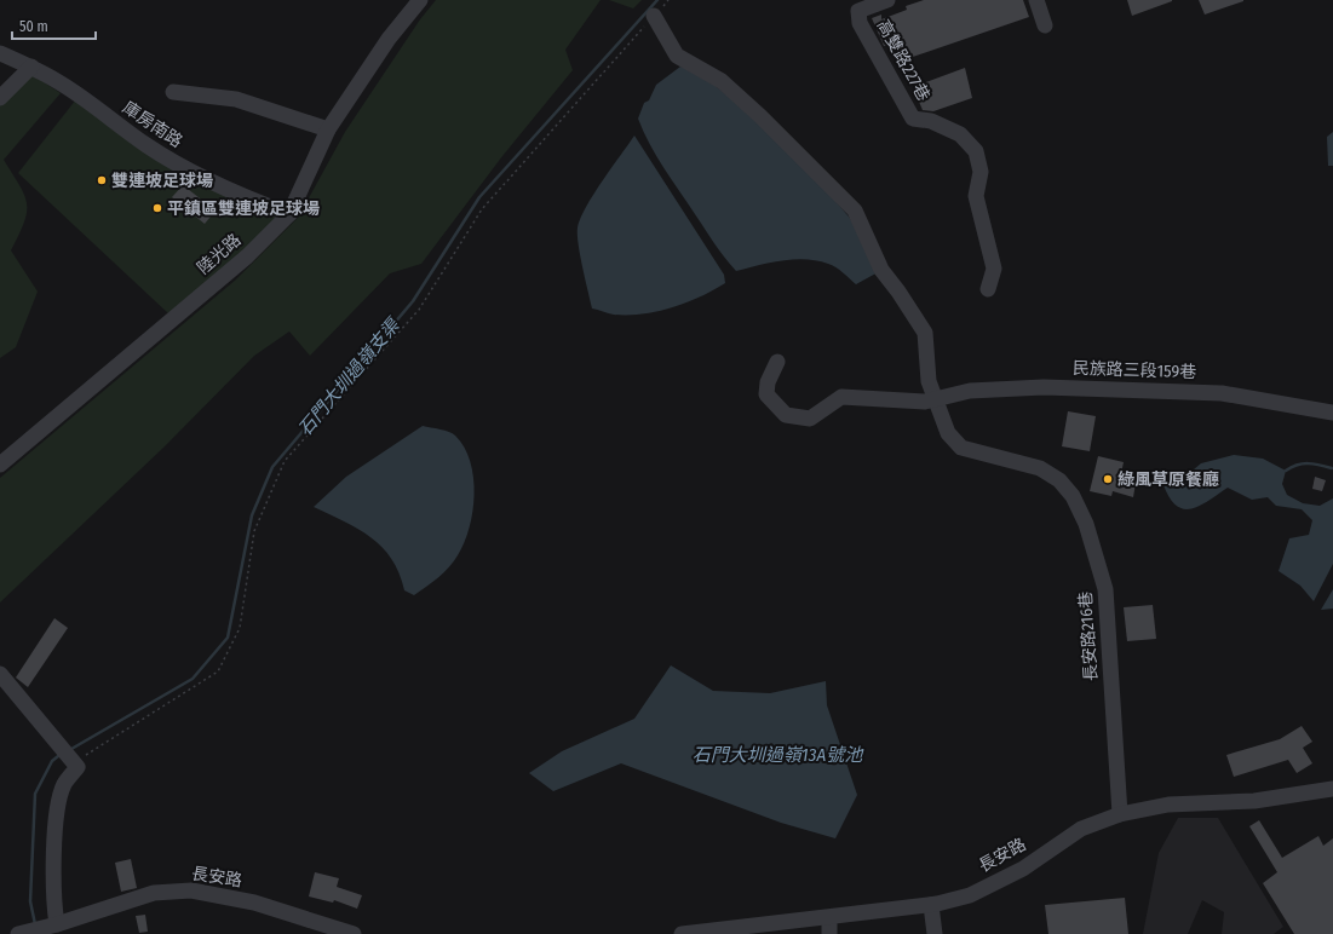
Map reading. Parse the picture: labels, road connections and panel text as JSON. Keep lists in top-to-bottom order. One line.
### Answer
{"streets":{"street":["高雙路227巷","庫房南路","陸光路","民族路三段159巷","長安路216巷","長安路"]},"crossings":[["庫房南路","陸光路"],["民族路三段159巷","長安路216巷"],["長安路216巷","長安路"]],"water":["石門大圳過嶺支渠","石門大圳過嶺13A號池"],"places":["雙連坡足球場","平鎮區雙連坡足球場","綠風草原餐廳"],"scale_bar":"50 m"}
